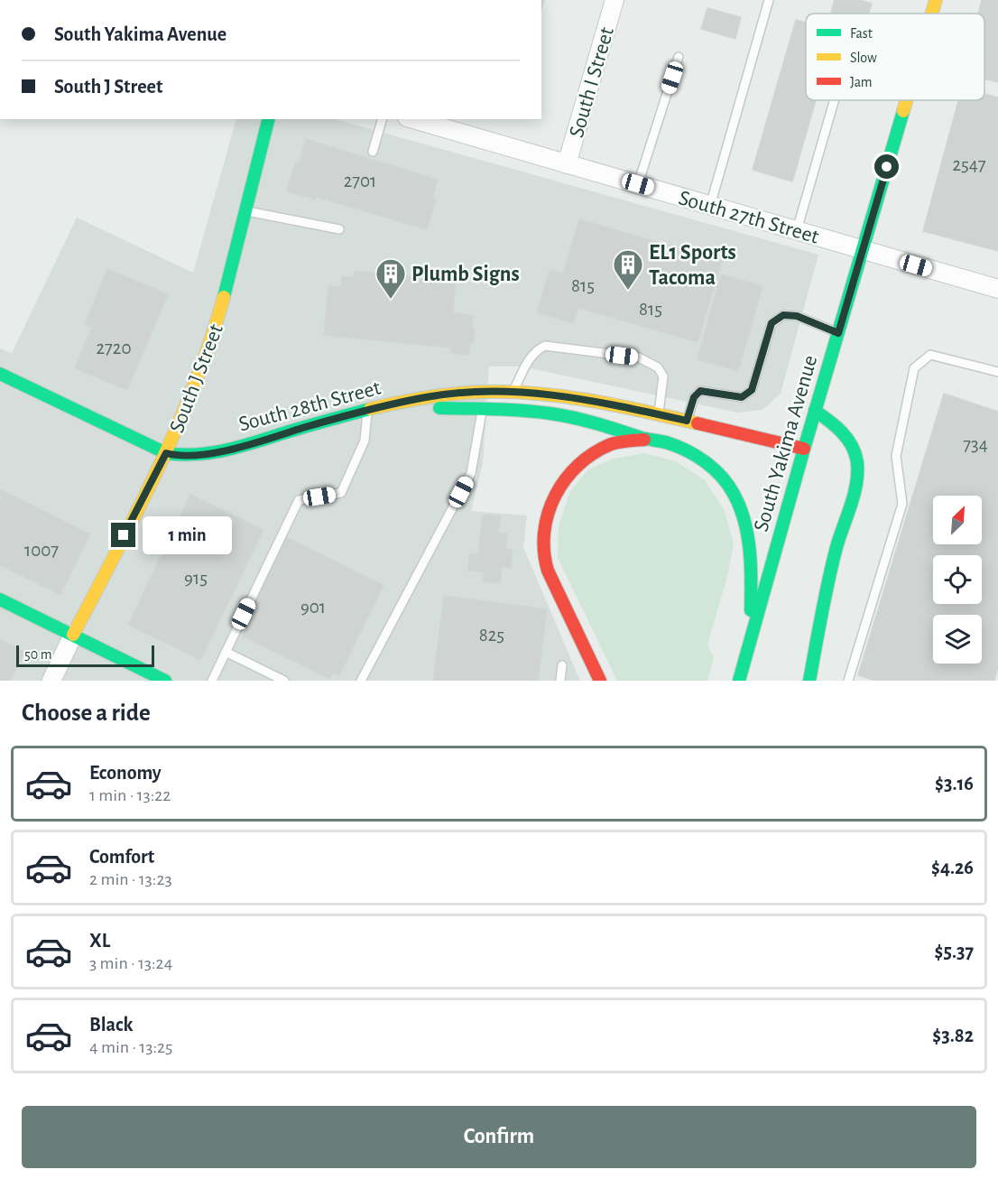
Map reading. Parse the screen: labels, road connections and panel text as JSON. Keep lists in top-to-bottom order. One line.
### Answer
{"streets":{"main road":["South J Street","South 28th Street","South Yakima Avenue"],"street":["South I Street","South 27th Street"]},"crossings":[["South I Street","South 27th Street"],["South 27th Street","South Yakima Avenue"],["South J Street","South 28th Street"],["South 28th Street","South Yakima Avenue"]],"places":{"building":["EL1 Sports Tacoma","Plumb Signs"]},"house_numbers":["2547","2701","815","815","2720","734","1007","915","901","825"],"legend":["Fast","Slow","Jam"],"scale_bar":"50 m","north":"top right","page":{"banner":["South Yakima Avenue","South J Street"],"bubble":"1 min","scale":"50 m","heading":"Choose a ride","list":[{"name":"Economy","note":"1 min · 13:22","value":"$3.16"},{"name":"Comfort","note":"2 min · 13:23","value":"$4.26"},{"name":"XL","note":"3 min · 13:24","value":"$5.37"},{"name":"Black","note":"4 min · 13:25","value":"$3.82"}],"buttons":"Confirm"}}
